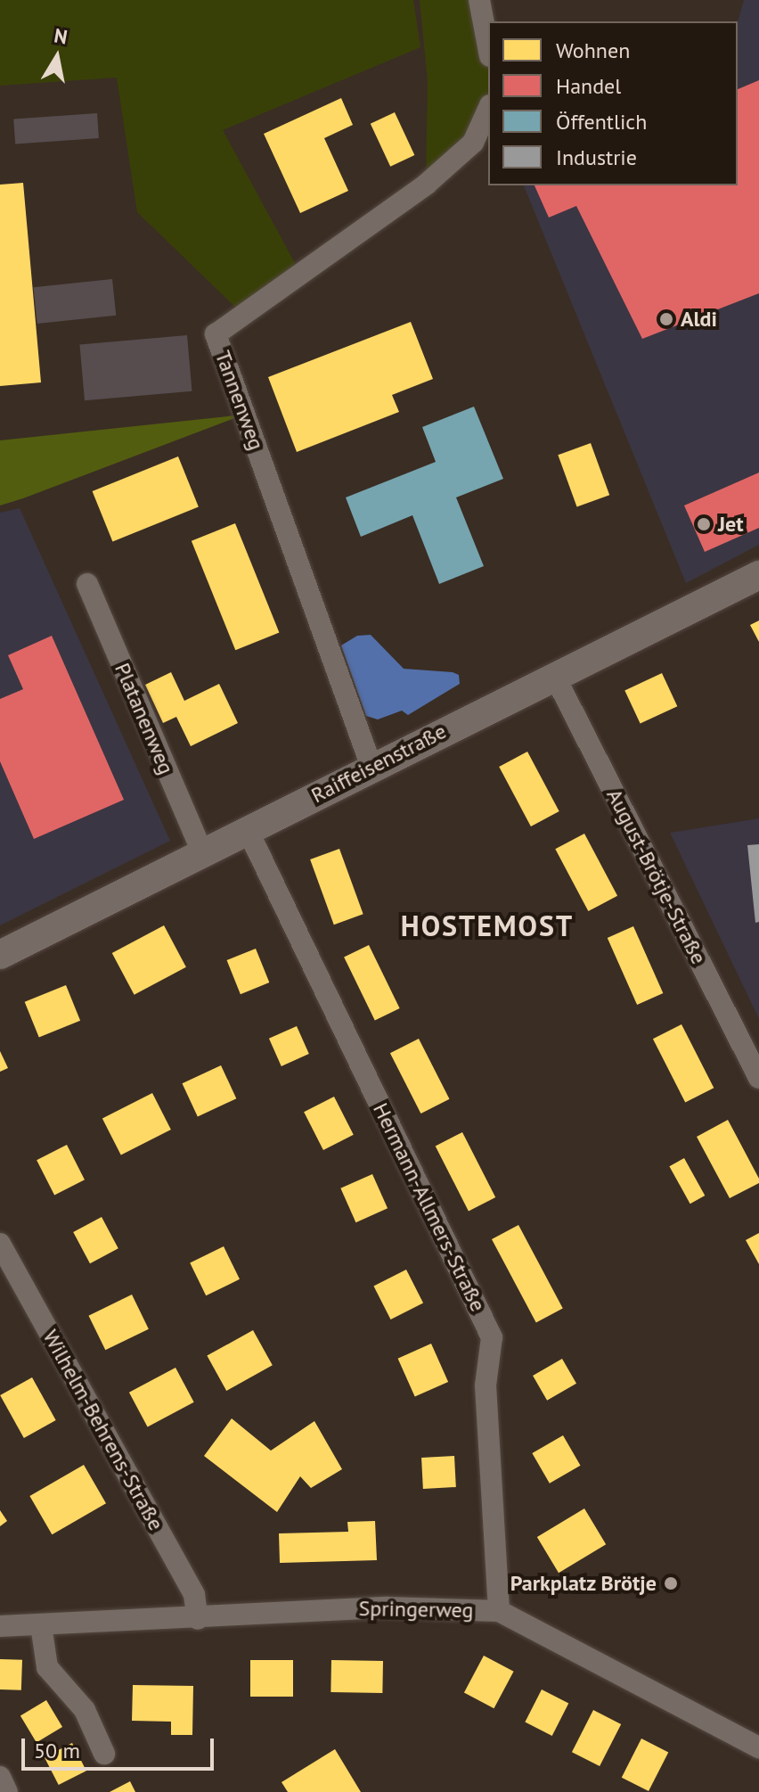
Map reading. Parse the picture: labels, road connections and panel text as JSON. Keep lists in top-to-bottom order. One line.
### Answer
{"streets":{"street":["Tannenweg","Platanenweg","Raiffeisenstraße","August-Brötje-Straße","Hermann-Allmers-Straße","Wilhelm-Behrens-Straße","Springerweg"]},"crossings":[["Tannenweg","Raiffeisenstraße"],["Platanenweg","Raiffeisenstraße"],["Raiffeisenstraße","August-Brötje-Straße"],["Raiffeisenstraße","Hermann-Allmers-Straße"],["Hermann-Allmers-Straße","Springerweg"],["Wilhelm-Behrens-Straße","Springerweg"]],"districts":["HOSTEMOST"],"places":["Aldi","Jet","Parkplatz Brötje"],"legend":["Wohnen","Handel","Öffentlich","Industrie"],"scale_bar":"50 m","north":"top"}
